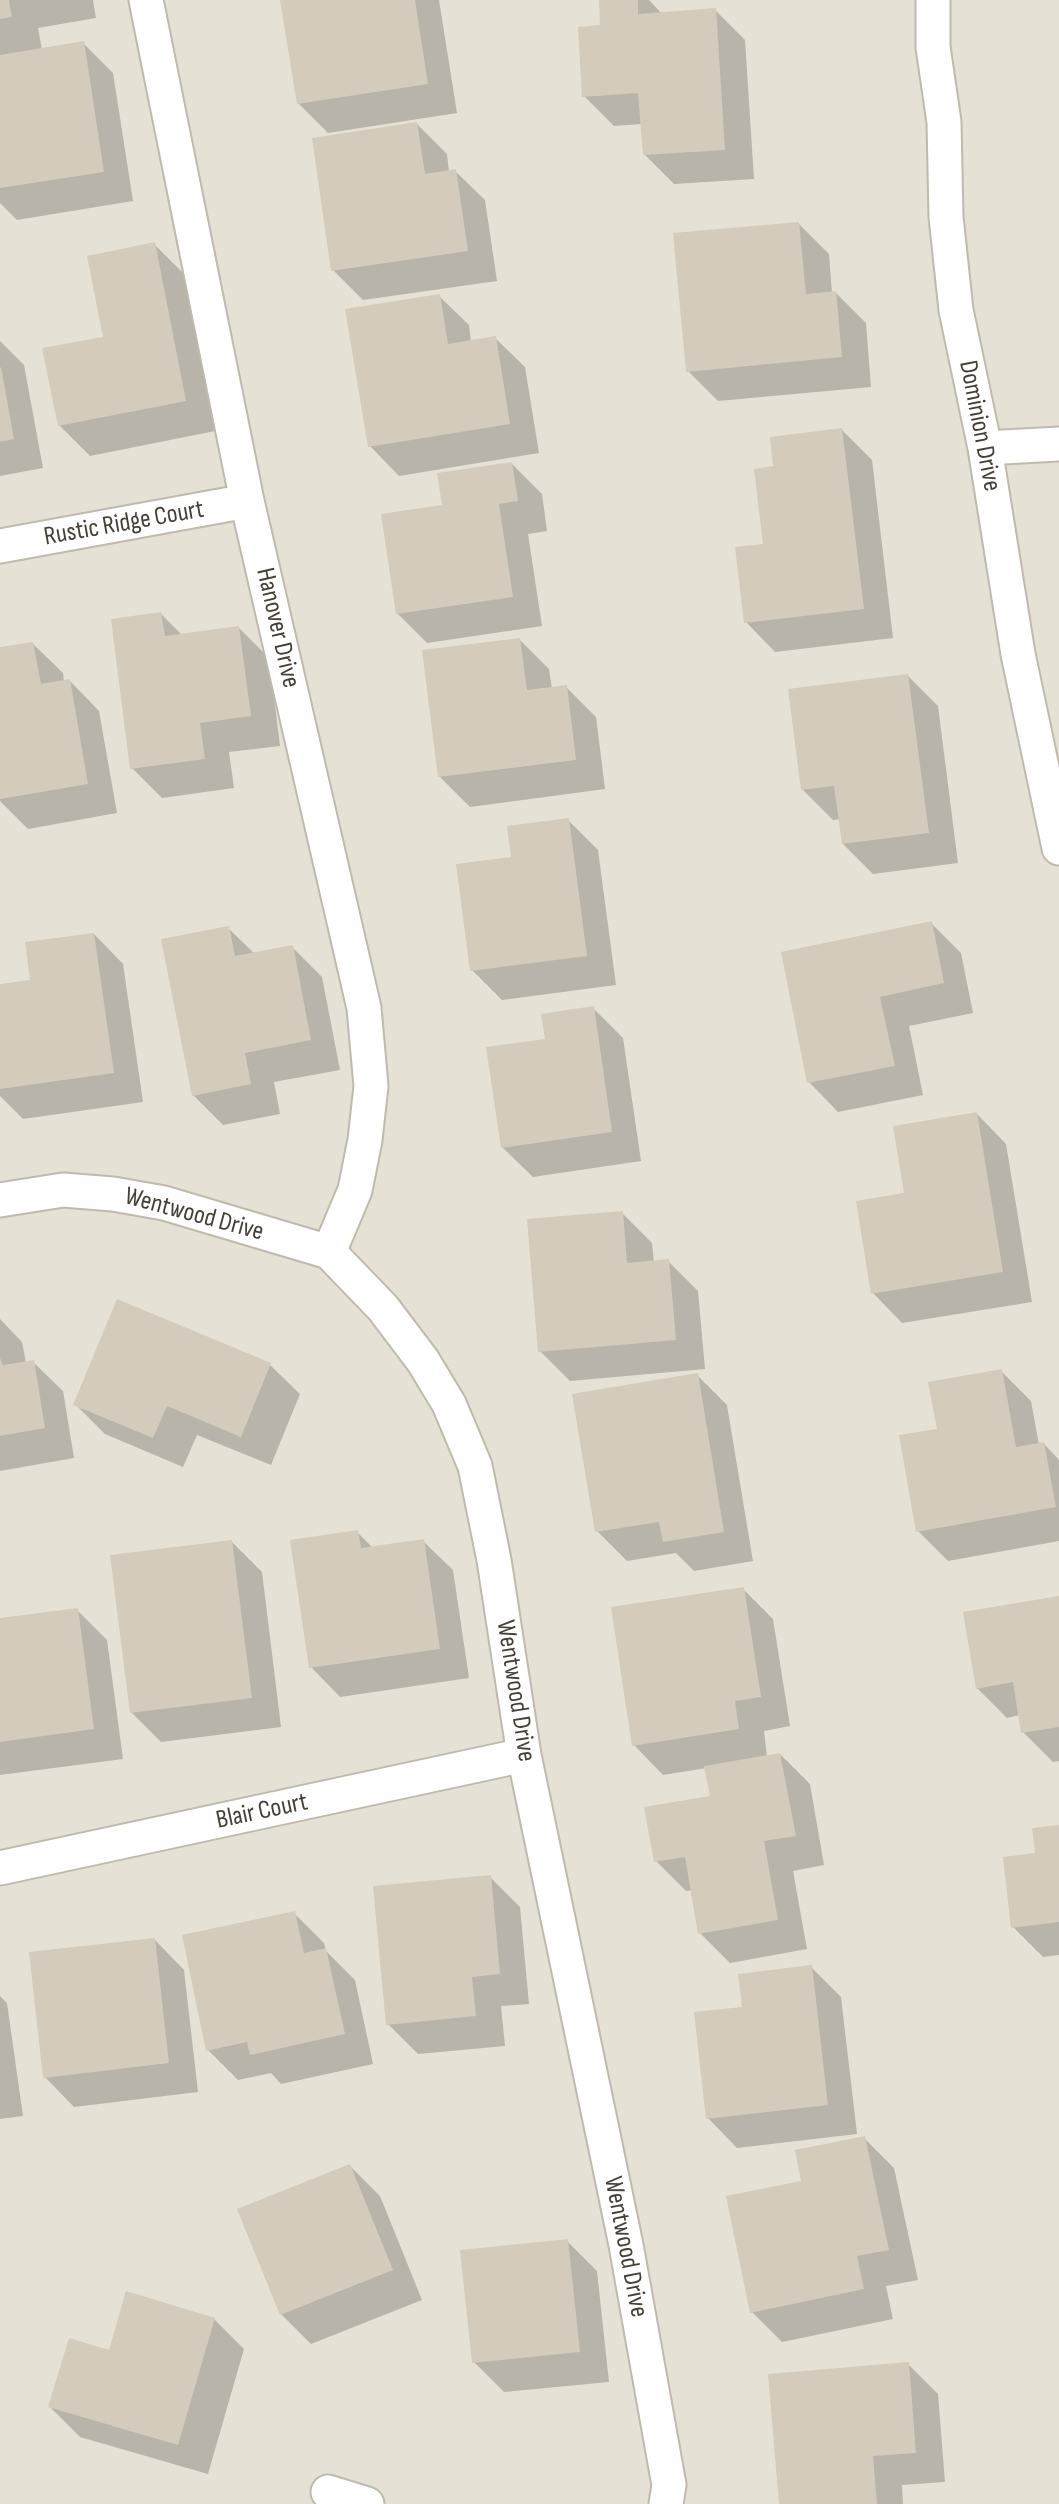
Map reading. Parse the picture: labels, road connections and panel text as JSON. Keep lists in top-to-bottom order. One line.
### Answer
{"streets":{"street":["Dominion Drive","Rustic Ridge Court","Hanover Drive","Wentwood Drive","Blair Court"]},"crossings":[["Rustic Ridge Court","Hanover Drive"],["Hanover Drive","Wentwood Drive"],["Wentwood Drive","Blair Court"]]}
